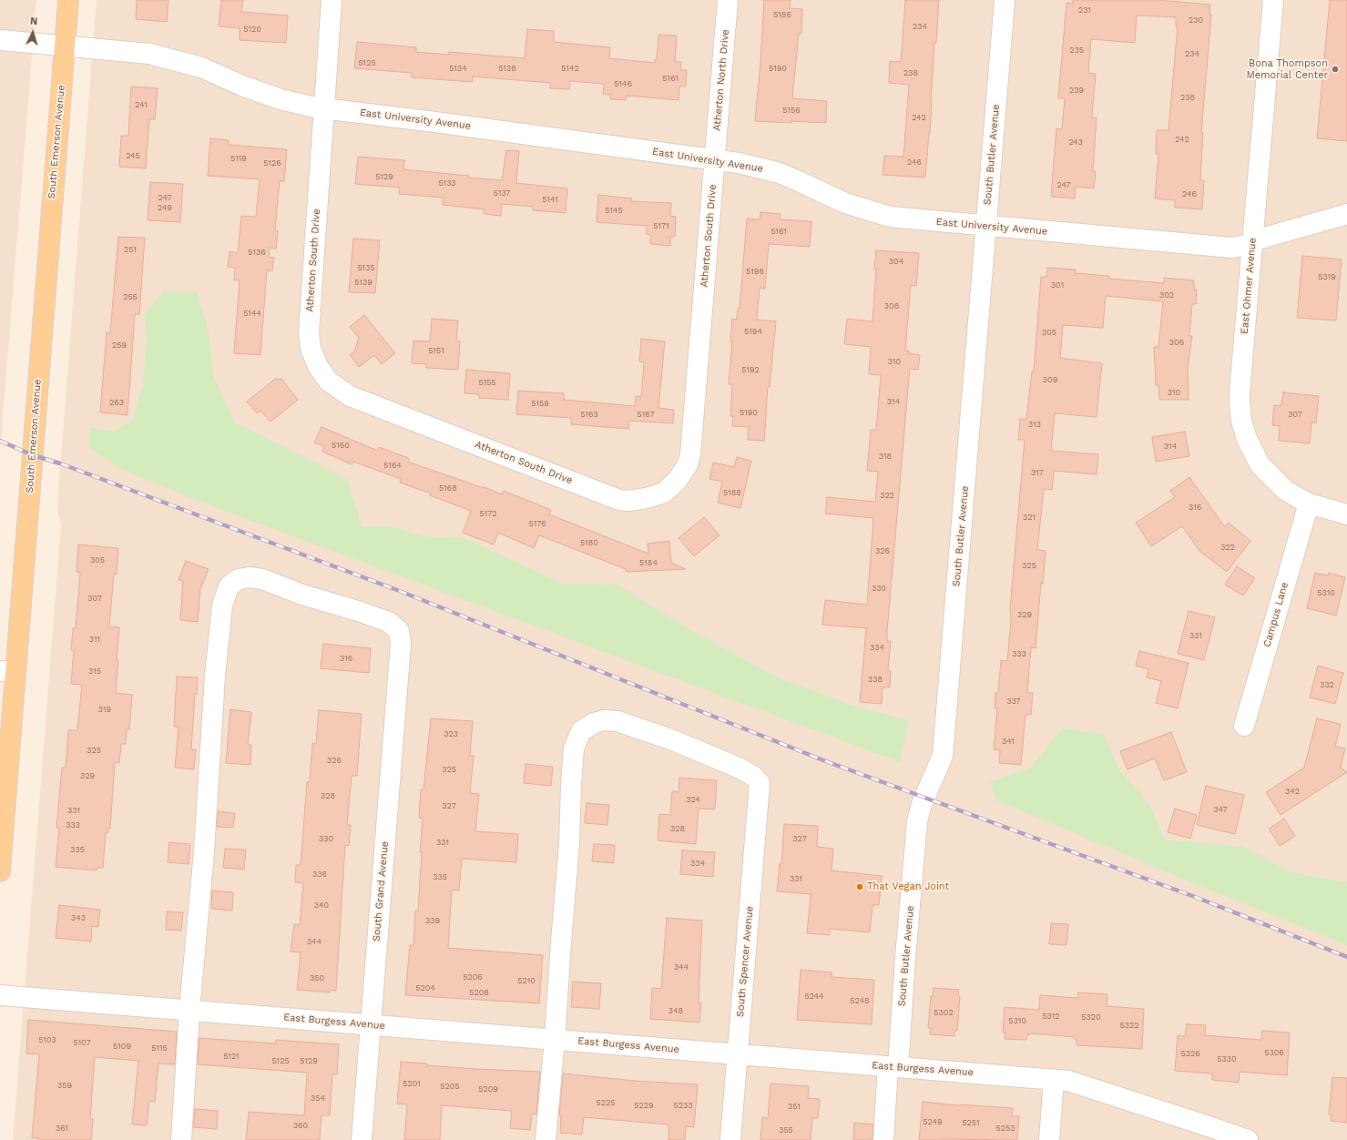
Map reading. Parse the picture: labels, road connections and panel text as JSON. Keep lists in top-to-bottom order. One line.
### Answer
{"streets":{"main road":["South Emerson Avenue"],"street":["Atherton North Drive","East University Avenue","South Butler Avenue","Atherton South Drive","East Ohmer Avenue","Campus Lane","South Grand Avenue","South Spencer Avenue","East Burgess Avenue"]},"crossings":[["Atherton North Drive","East University Avenue"],["Atherton North Drive","Atherton South Drive"],["East University Avenue","South Emerson Avenue"],["East University Avenue","South Butler Avenue"],["East University Avenue","Atherton South Drive"],["East University Avenue","East Ohmer Avenue"],["South Butler Avenue","East Burgess Avenue"],["East Ohmer Avenue","Campus Lane"],["South Grand Avenue","East Burgess Avenue"],["South Spencer Avenue","East Burgess Avenue"]],"places":["Bona Thompson Memorial Center","That Vegan Joint"],"house_numbers":["231","5186","230","234","5120","235","234","5125","5134","5138","5142","5190","238","5161","5146","239","238","241","5156","242","242","243","245","5119","246","5126","5129","5133","247","5137","246","247","5141","249","5145","5171","5161","251","5136","304","5135","5196","5319","5139","301","302","255","308","5144","5194","305","306","259","5151","310","5192","309","5155","310","314","263","5159","5190","5163","5167","307","313","5160","314","318","5164","317","5168","5188","322","316","5172","321","5176","5180","322","326","305","5184","325","330","5310","307","329","331","311","334","333","316","315","338","332","337","319","323","341","325","326","325","329","342","328","324","327","347","331","333","328","330","327","331","335","334","336","335","331","340","343","339","344","344","5206","350","5210","5204","5208","5244","5248","348","5302","5312","5320","5310","5322","5103","5107","5109","5115","5306","5326","5121","5330","5125","5129","5201","359","5205","5209","354","5225","5229","5233","351","5249","5251","360","361","5253","355"],"north":"top"}
